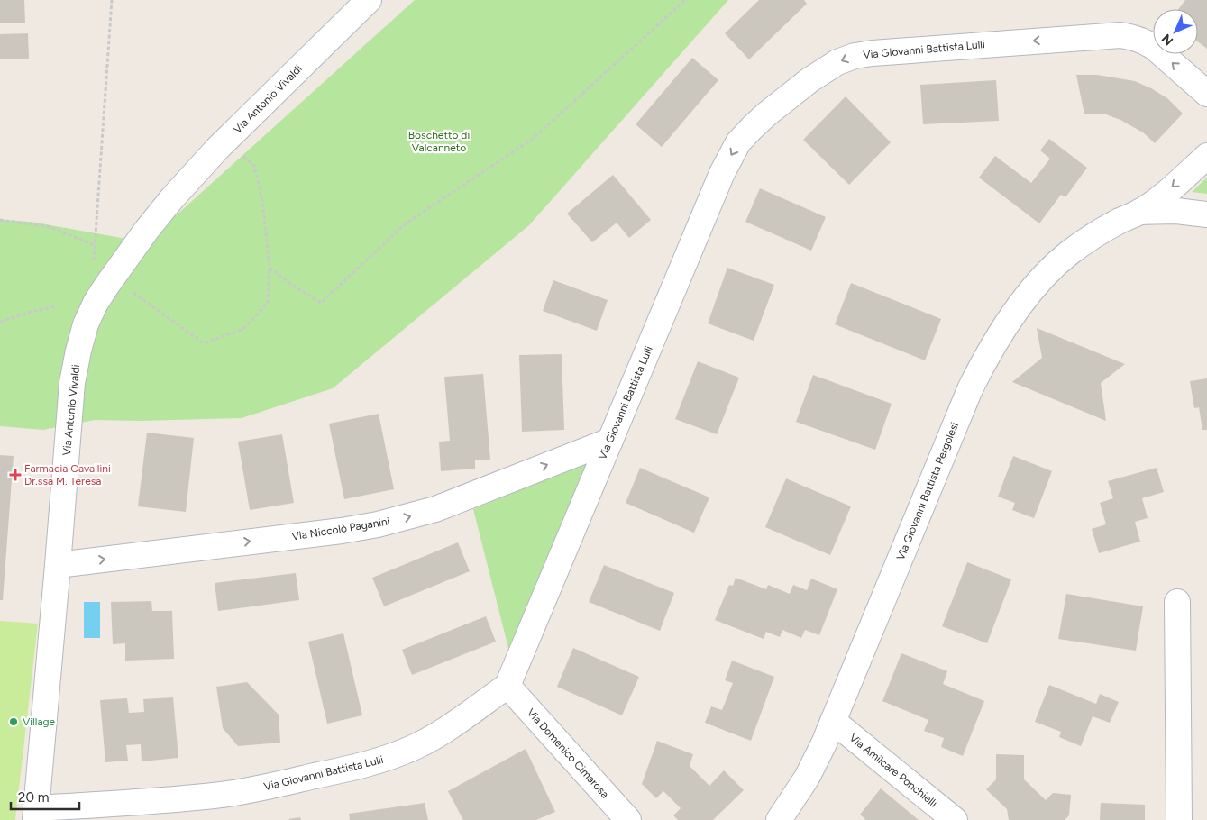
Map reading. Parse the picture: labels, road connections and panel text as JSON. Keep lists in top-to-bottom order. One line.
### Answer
{"streets":{"street":["Via Giovanni Battista Lulli","Via Antonio Vivaldi","Via Giovanni Battista Pergolesi","Via Niccolò Paganini","Via Domenico Cimarosa","Via Amilcare Ponchielli"]},"crossings":[["Via Giovanni Battista Lulli","Via Antonio Vivaldi"],["Via Giovanni Battista Lulli","Via Niccolò Paganini"],["Via Giovanni Battista Lulli","Via Domenico Cimarosa"],["Via Antonio Vivaldi","Via Niccolò Paganini"],["Via Giovanni Battista Pergolesi","Via Amilcare Ponchielli"]],"one_way":["Via Giovanni Battista Lulli","Via Niccolò Paganini"],"parks":["Boschetto di Valcanneto"],"places":{"health":["Farmacia Cavallini Dr.ssa M. Teresa"],"other":["Village"]},"scale_bar":"20 m","north":"bottom left"}
